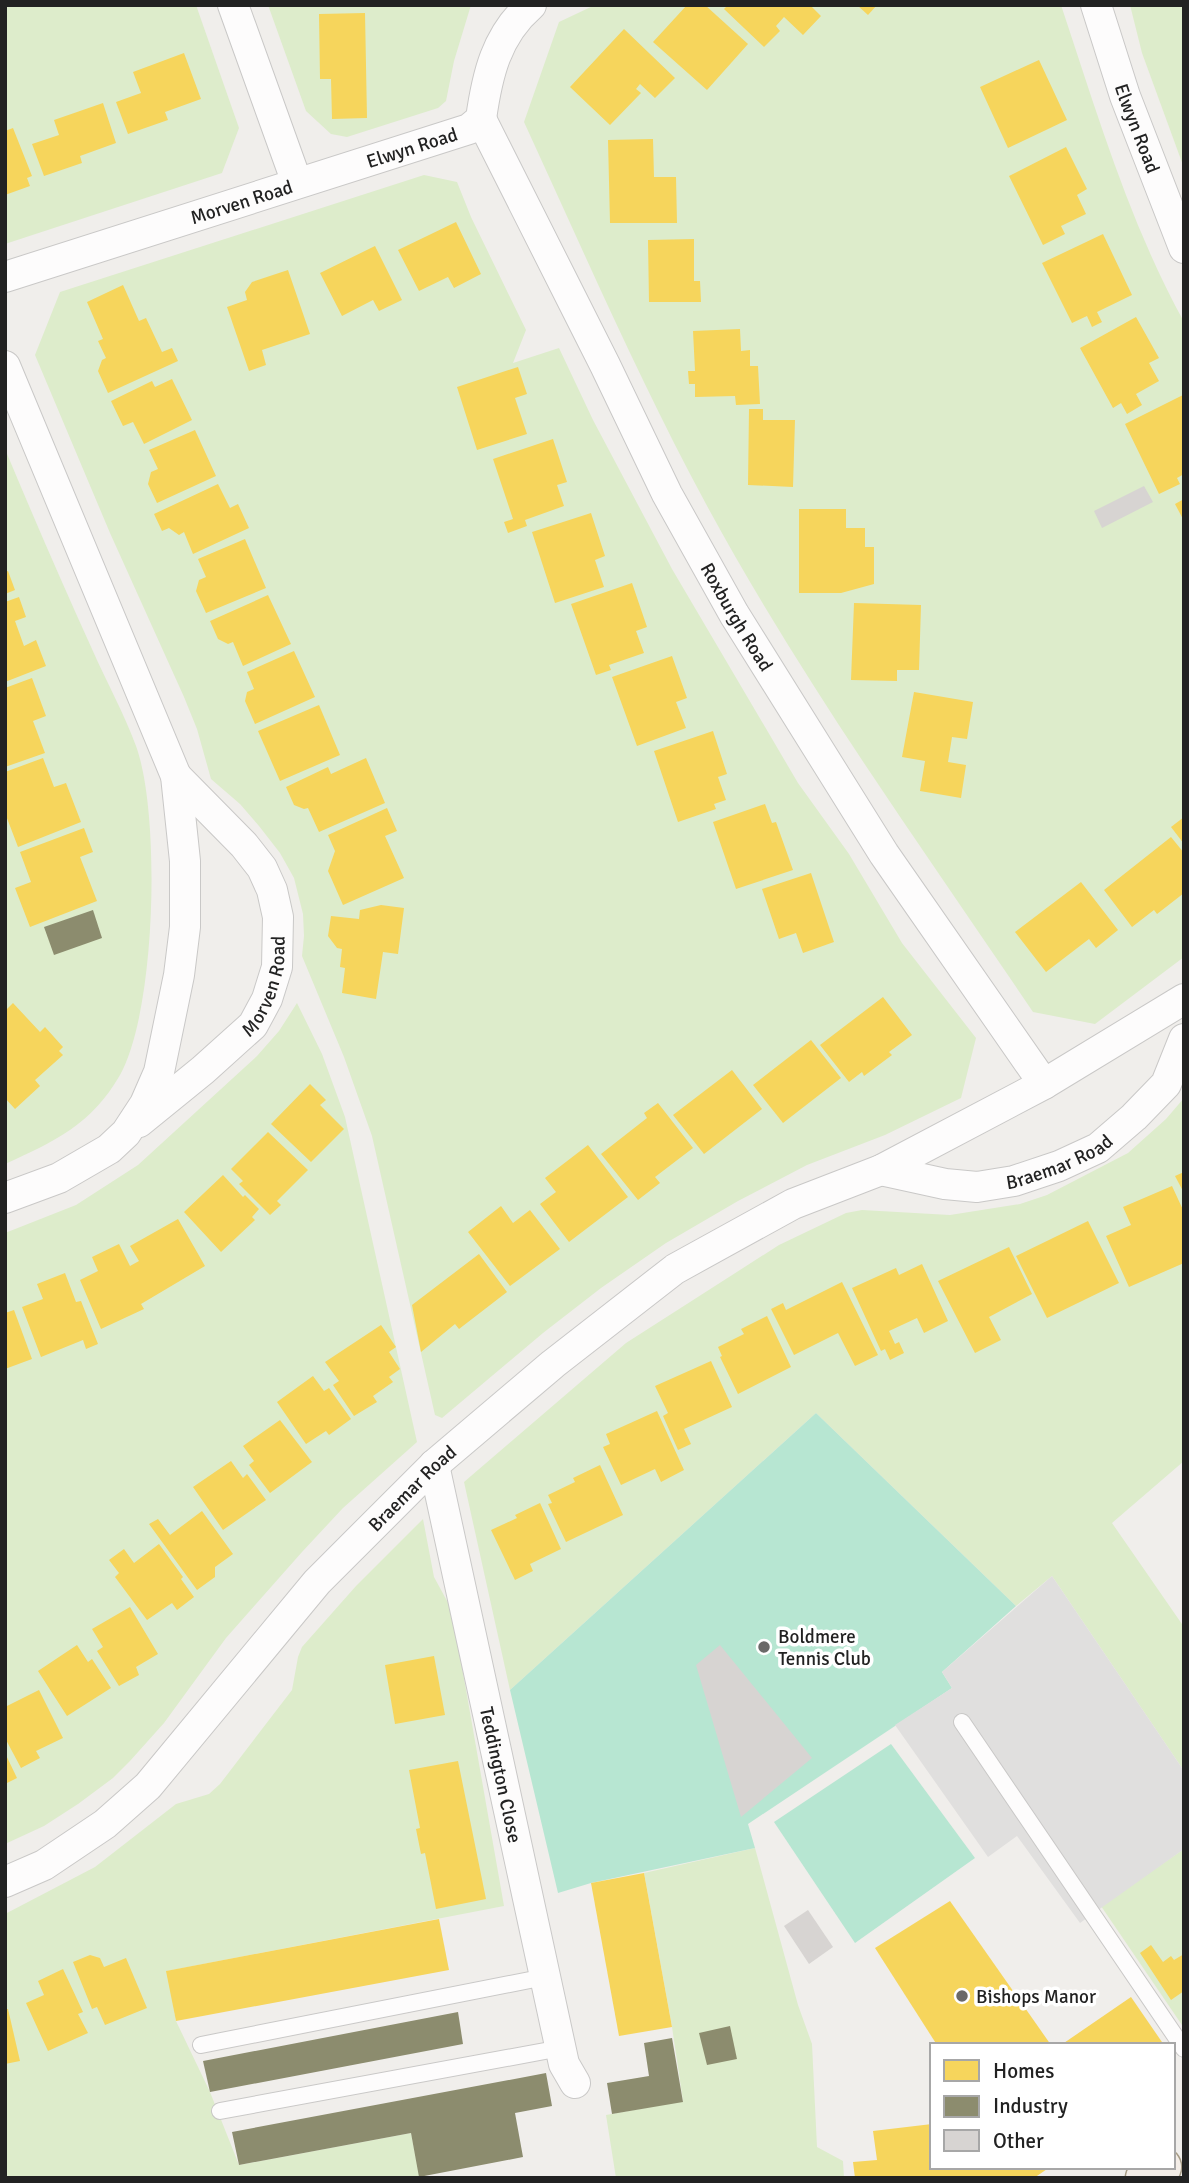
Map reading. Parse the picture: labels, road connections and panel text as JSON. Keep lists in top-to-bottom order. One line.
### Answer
{"streets":{"street":["Elwyn Road","Morven Road","Roxburgh Road","Braemar Road","Teddington Close"]},"crossings":[["Elwyn Road","Morven Road"],["Elwyn Road","Roxburgh Road"],["Roxburgh Road","Braemar Road"],["Braemar Road","Teddington Close"]],"places":["Boldmere Tennis Club","Bishops Manor"],"legend":["Homes","Industry","Other"]}
